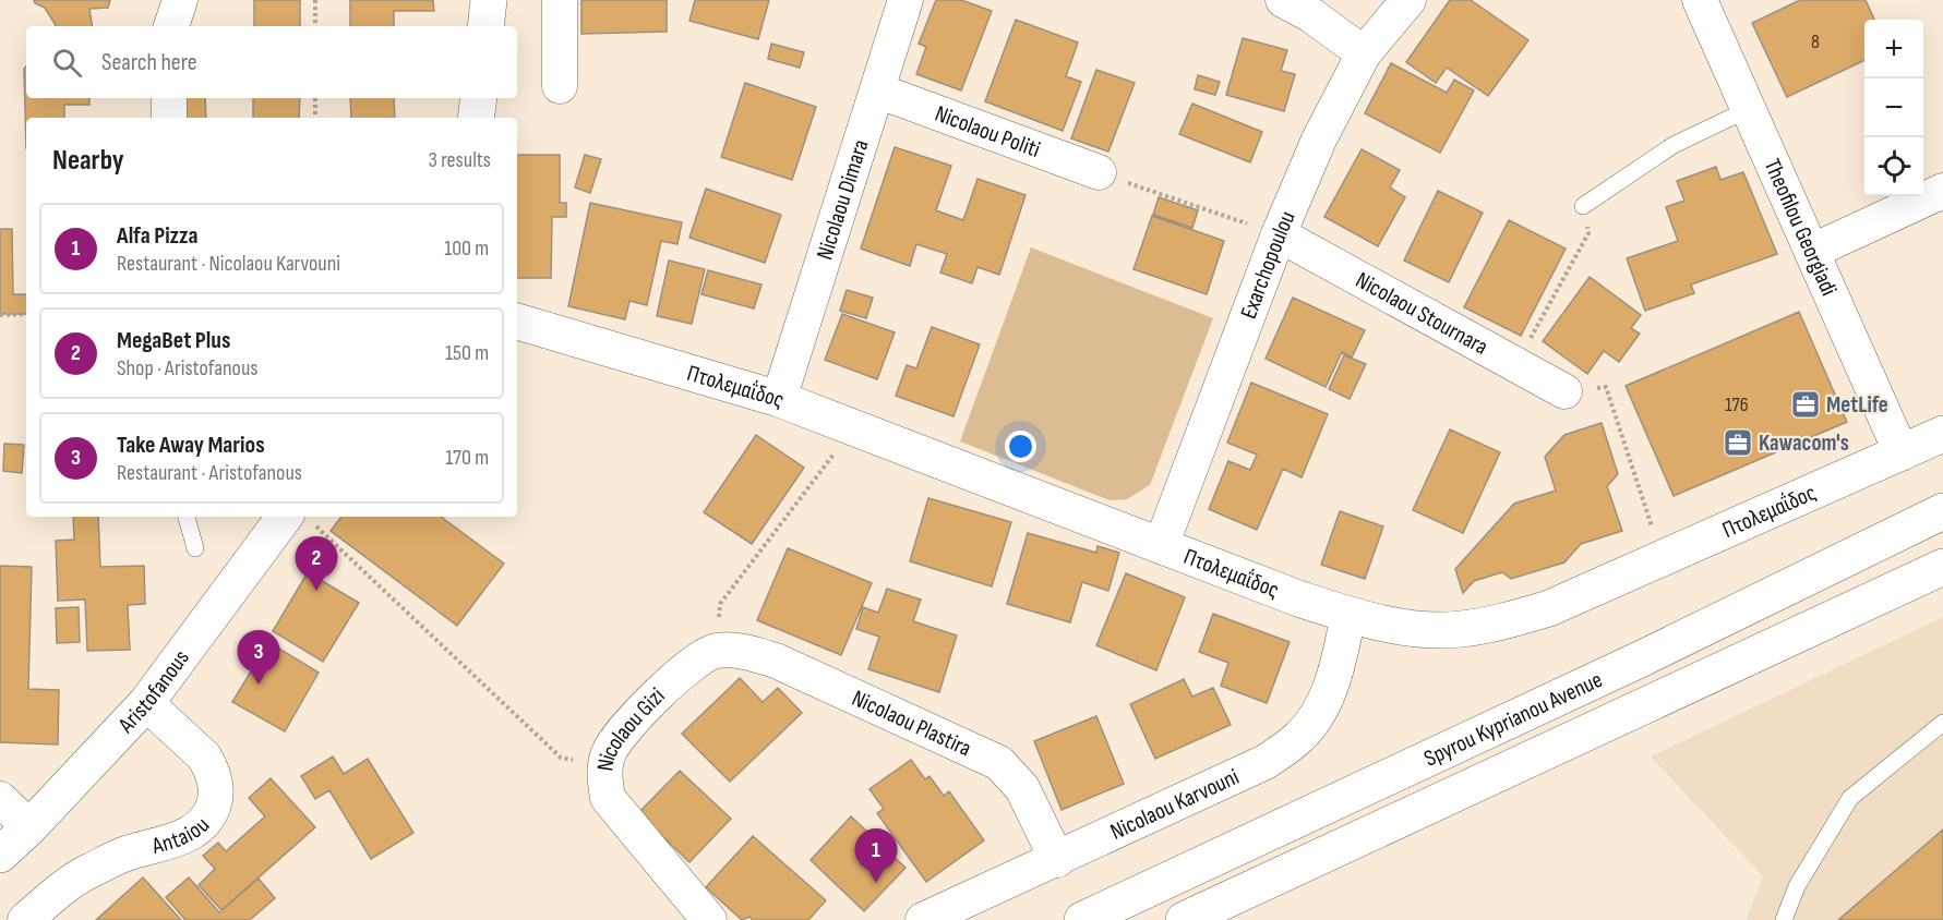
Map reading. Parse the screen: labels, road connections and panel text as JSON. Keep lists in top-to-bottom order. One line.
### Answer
{"streets":{"street":["Nicolaou Politi","Nicolaou Dimara","Theofilou Georgiadi","Exarchopoulou","Nicolaou Stournara","Πτολεμαΐδος","Aristofanous","Spyrou Kyprianou Avenue","Nicolaou Plastira","Nicolaou Gizi","Nicolaou Karvouni","Antaiou"]},"crossings":[["Nicolaou Politi","Nicolaou Dimara"],["Nicolaou Dimara","Πτολεμαΐδος"],["Theofilou Georgiadi","Πτολεμαΐδος"],["Exarchopoulou","Nicolaou Stournara"],["Exarchopoulou","Πτολεμαΐδος"],["Πτολεμαΐδος","Nicolaou Karvouni"],["Aristofanous","Antaiou"],["Nicolaou Plastira","Nicolaou Gizi"],["Nicolaou Plastira","Nicolaou Karvouni"]],"places":{"office":["MetLife","Kawacom's"]},"house_numbers":["8","176"],"page":{"map_buttons":["+","−"],"search":"Search here","heading":["Nearby","3 results"],"list":[{"mark":"1","name":"Alfa Pizza","note":"Restaurant · Nicolaou Karvouni","value":"100 m"},{"mark":"2","name":"MegaBet Plus","note":"Shop · Aristofanous","value":"150 m"},{"mark":"3","name":"Take Away Marios","note":"Restaurant · Aristofanous","value":"170 m"}],"pins":["2","3","1"]}}
